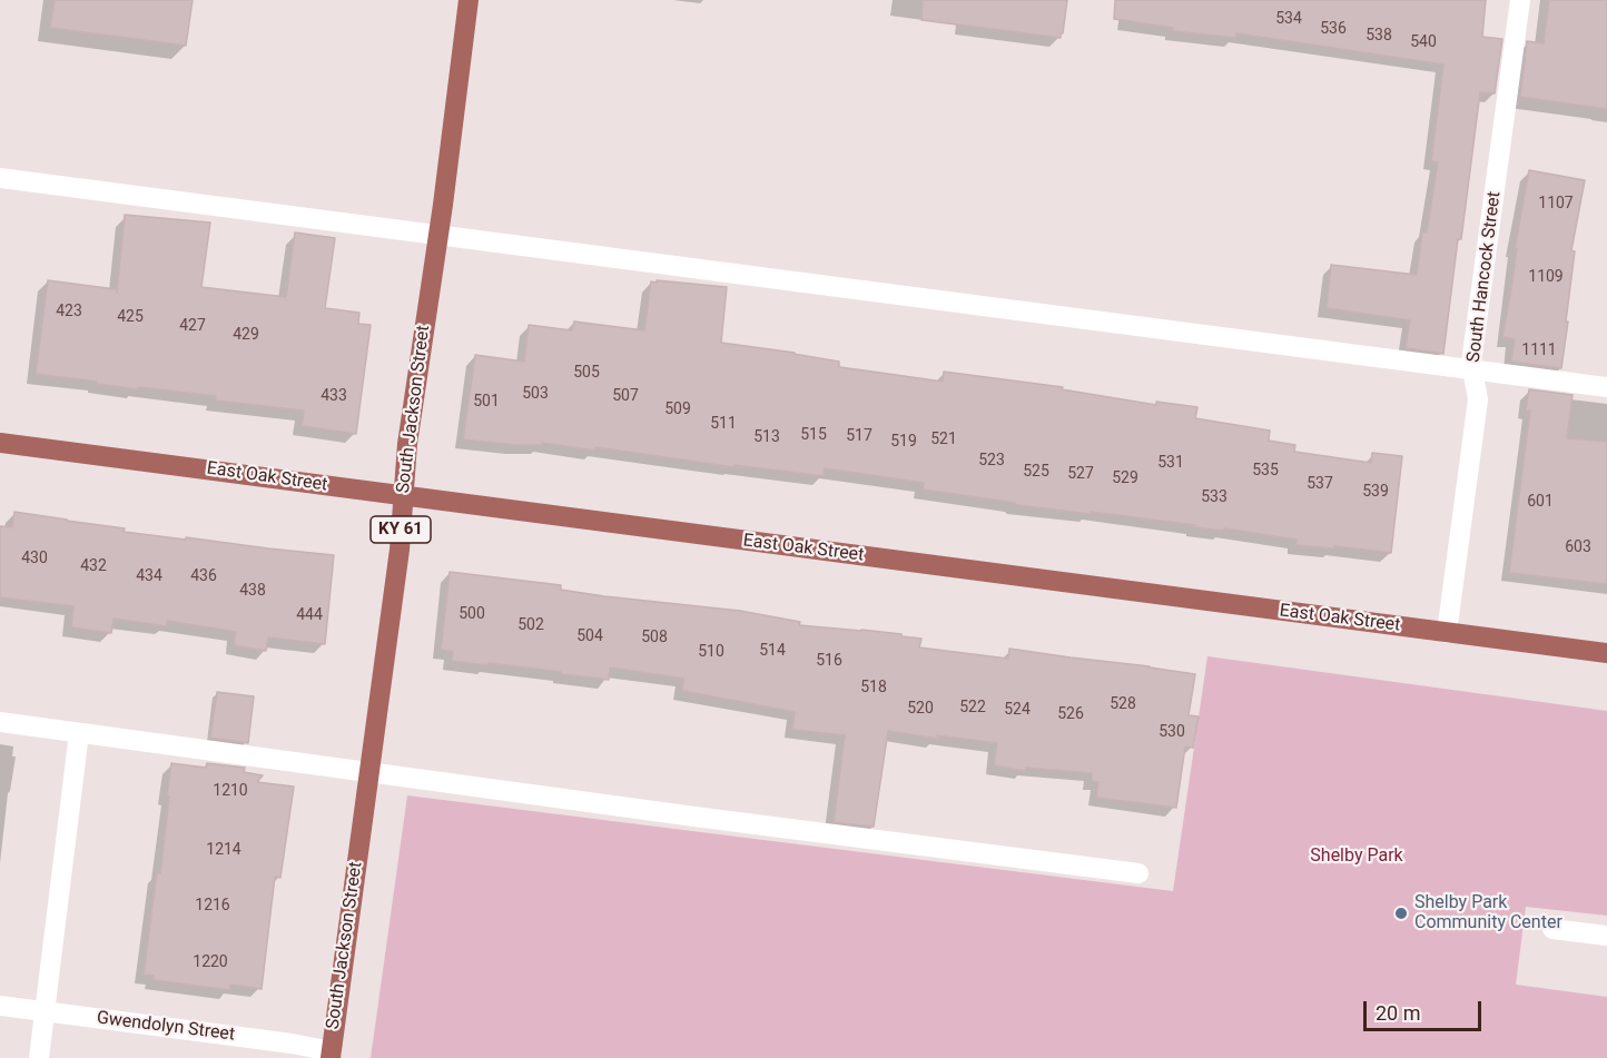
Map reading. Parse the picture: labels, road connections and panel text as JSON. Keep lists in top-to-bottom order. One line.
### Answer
{"streets":{"main road":["South Jackson Street","East Oak Street","KY 61"],"street":["South Hancock Street","Gwendolyn Street"]},"crossings":[["South Hancock Street","East Oak Street"],["South Jackson Street","East Oak Street"],["South Jackson Street","Gwendolyn Street"]],"parks":["Shelby Park"],"places":["Shelby Park Community Center"],"house_numbers":["534","536","538","540","1107","1109","423","425","427","429","1111","505","503","433","507","501","509","511","515","517","513","521","519","523","531","535","525","527","529","537","539","533","601","603","430","432","434","436","438","500","444","502","504","508","514","510","516","518","528","522","520","524","526","530","1210","1214","1216","1220"],"scale_bar":"20 m"}
